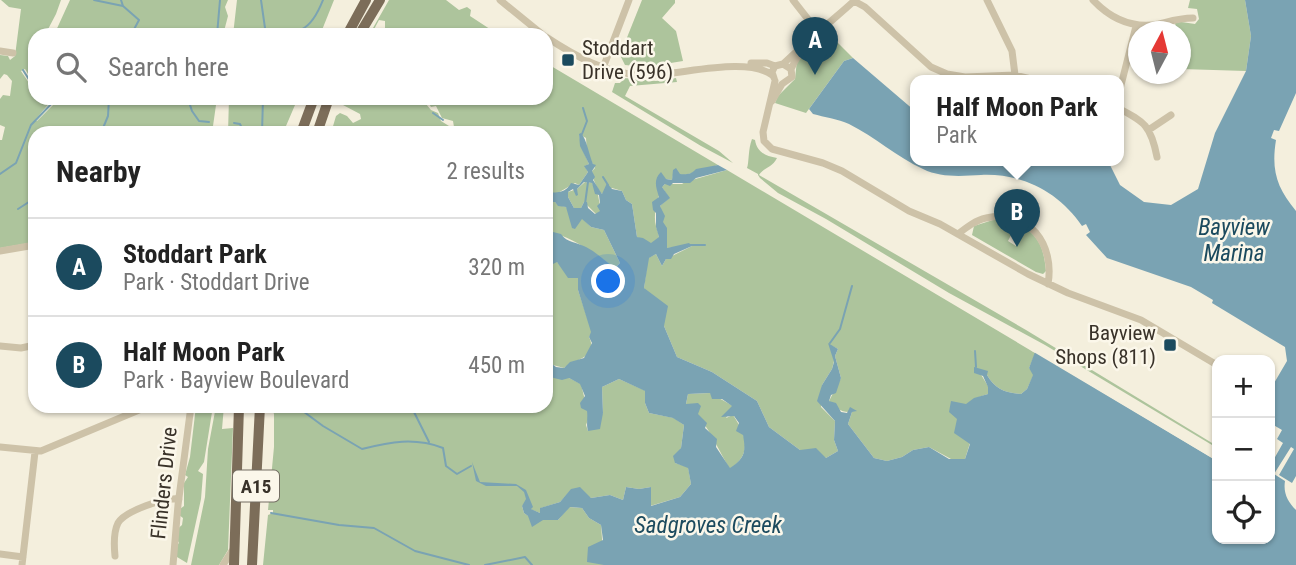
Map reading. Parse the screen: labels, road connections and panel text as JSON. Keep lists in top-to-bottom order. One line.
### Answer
{"streets":{"main road":["A15"],"street":["Flinders Drive"]},"water":["Bayview Marina","Sadgroves Creek"],"places":{"transit":["Stoddart Drive (596)","Bayview Shops (811)"]},"north":"top","page":{"pins":["A","B"],"search":"Search here","popup":["Half Moon Park","Park"],"heading":["Nearby","2 results"],"list":[{"mark":"A","name":"Stoddart Park","note":"Park · Stoddart Drive","value":"320 m"},{"mark":"B","name":"Half Moon Park","note":"Park · Bayview Boulevard","value":"450 m"}],"map_buttons":["+","−"]}}
